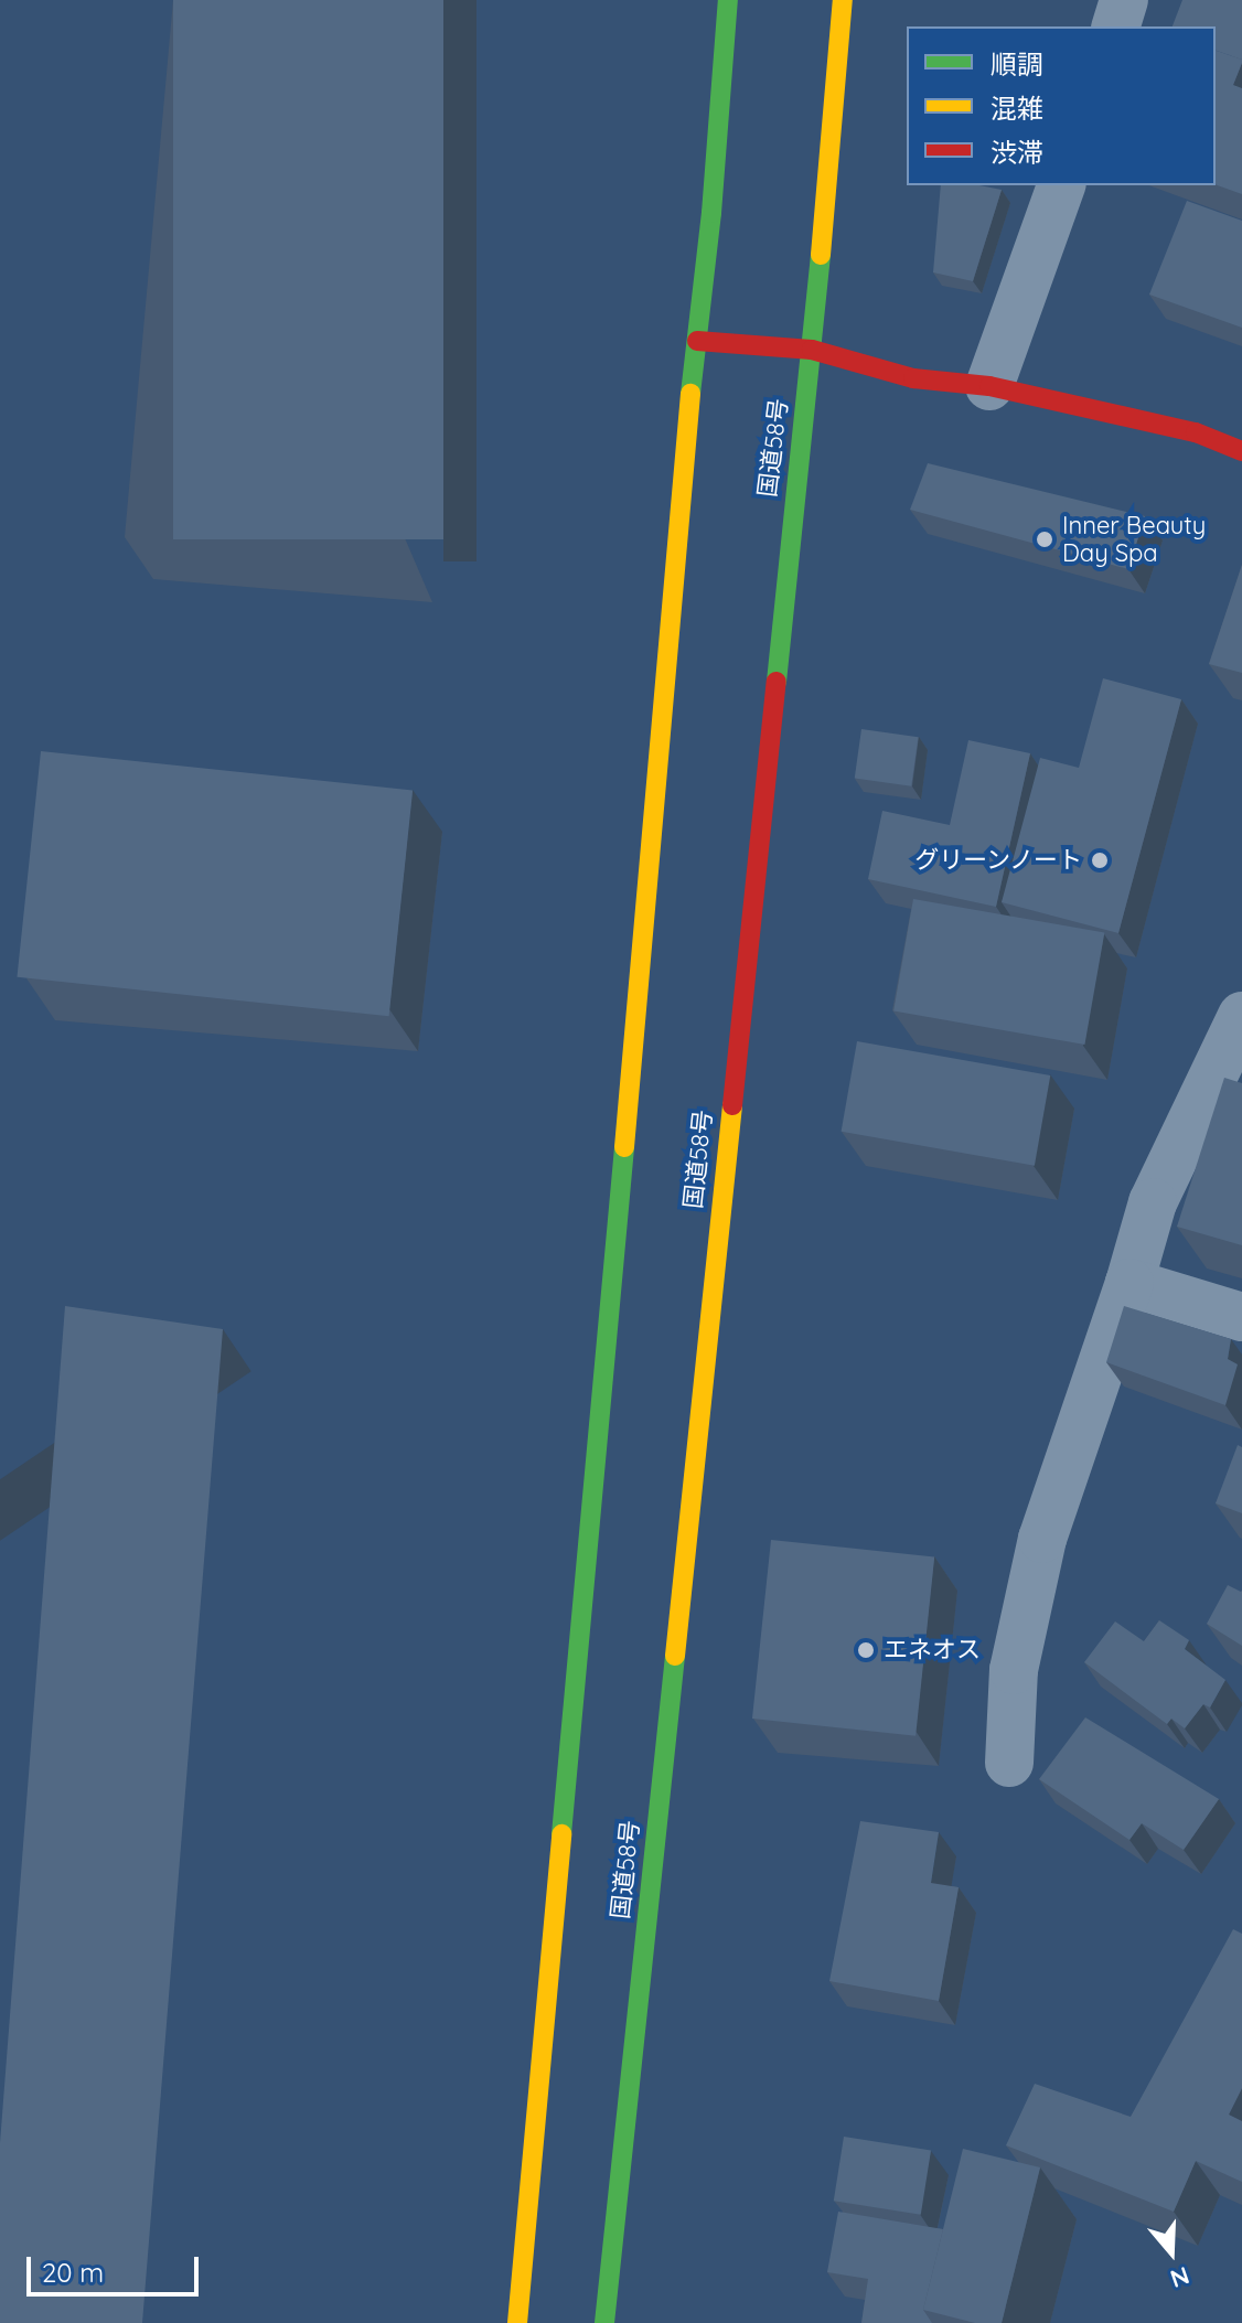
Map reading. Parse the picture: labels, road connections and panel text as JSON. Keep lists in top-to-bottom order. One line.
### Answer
{"streets":{"main road":["国道58号"]},"places":["Inner Beauty Day Spa","グリーンノート","エネオス"],"legend":["順調","混雑","渋滞"],"scale_bar":"20 m","north":"bottom"}
